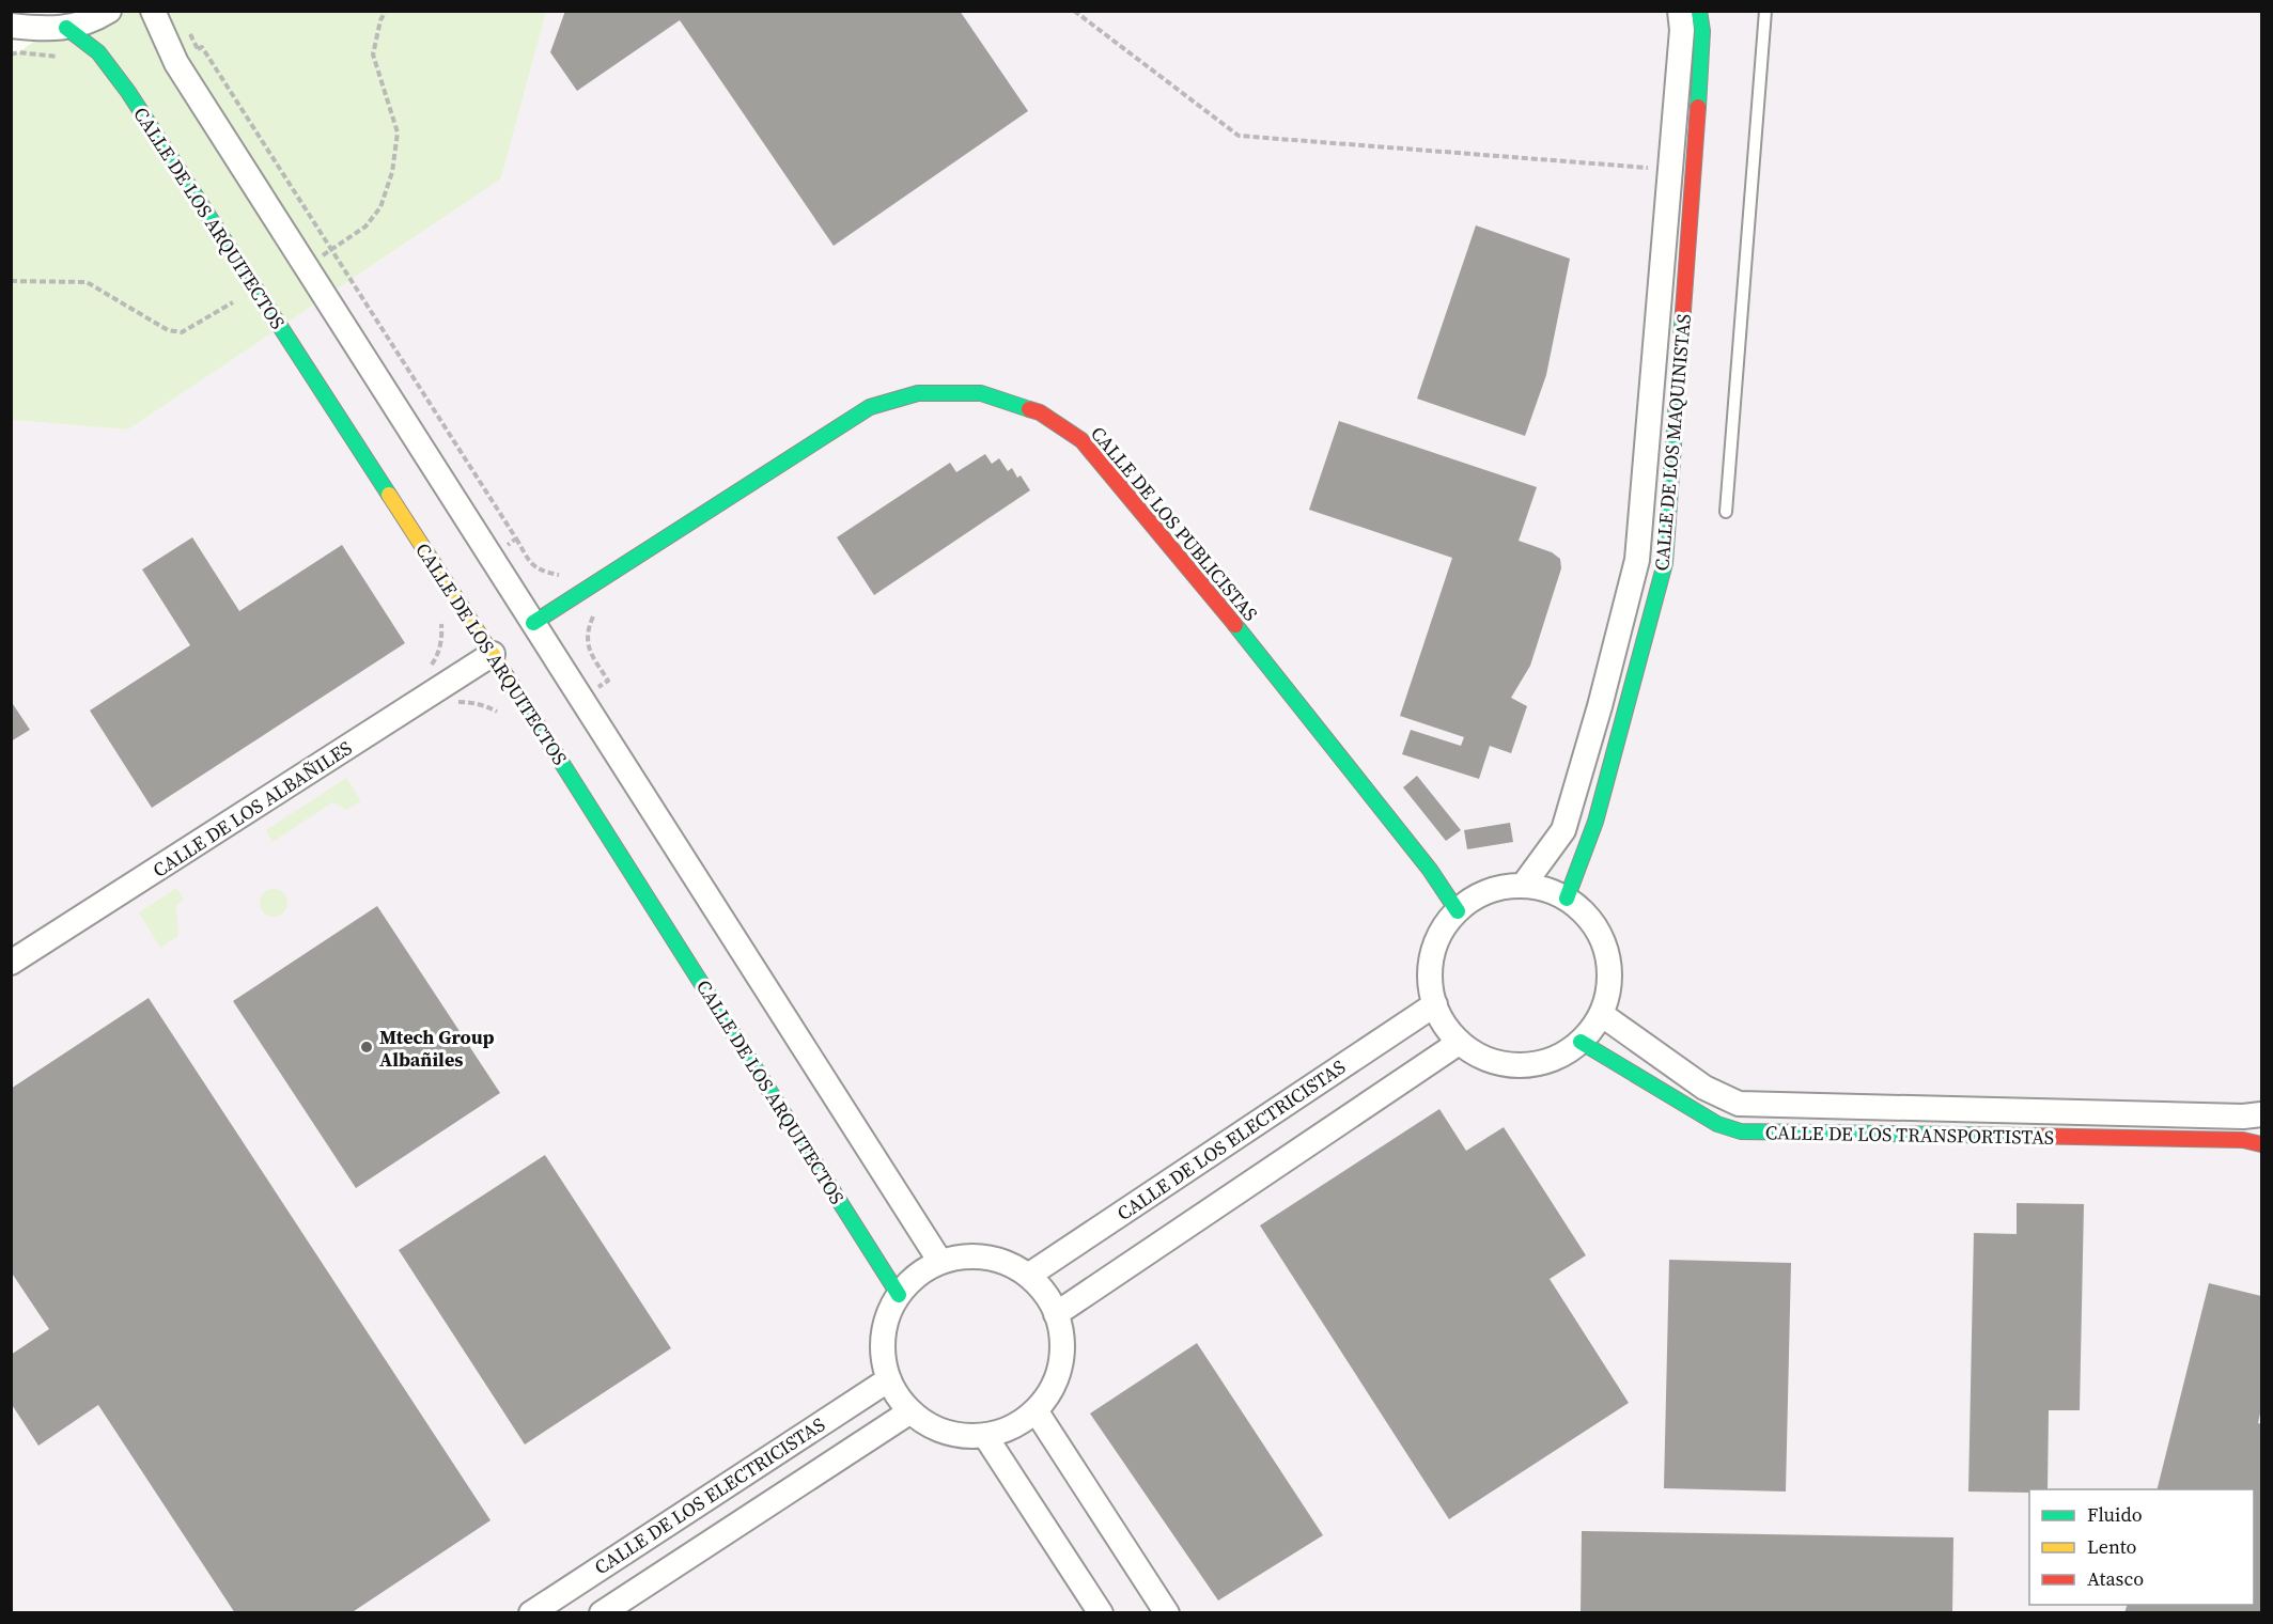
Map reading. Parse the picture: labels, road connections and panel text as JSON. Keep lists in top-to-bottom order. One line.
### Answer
{"streets":{"street":["CALLE DE LOS ARQUITECTOS","CALLE DE LOS MAQUINISTAS","CALLE DE LOS PUBLICISTAS","CALLE DE LOS ALBAÑILES","CALLE DE LOS TRANSPORTISTAS","CALLE DE LOS ELECTRICISTAS"]},"crossings":[["CALLE DE LOS ARQUITECTOS","CALLE DE LOS ALBAÑILES"],["CALLE DE LOS ARQUITECTOS","CALLE DE LOS ELECTRICISTAS"],["CALLE DE LOS MAQUINISTAS","CALLE DE LOS PUBLICISTAS"],["CALLE DE LOS MAQUINISTAS","CALLE DE LOS TRANSPORTISTAS"],["CALLE DE LOS MAQUINISTAS","CALLE DE LOS ELECTRICISTAS"],["CALLE DE LOS PUBLICISTAS","CALLE DE LOS TRANSPORTISTAS"],["CALLE DE LOS PUBLICISTAS","CALLE DE LOS ELECTRICISTAS"],["CALLE DE LOS TRANSPORTISTAS","CALLE DE LOS ELECTRICISTAS"]],"places":["Mtech Group Albañiles"],"legend":["Fluido","Lento","Atasco"]}
